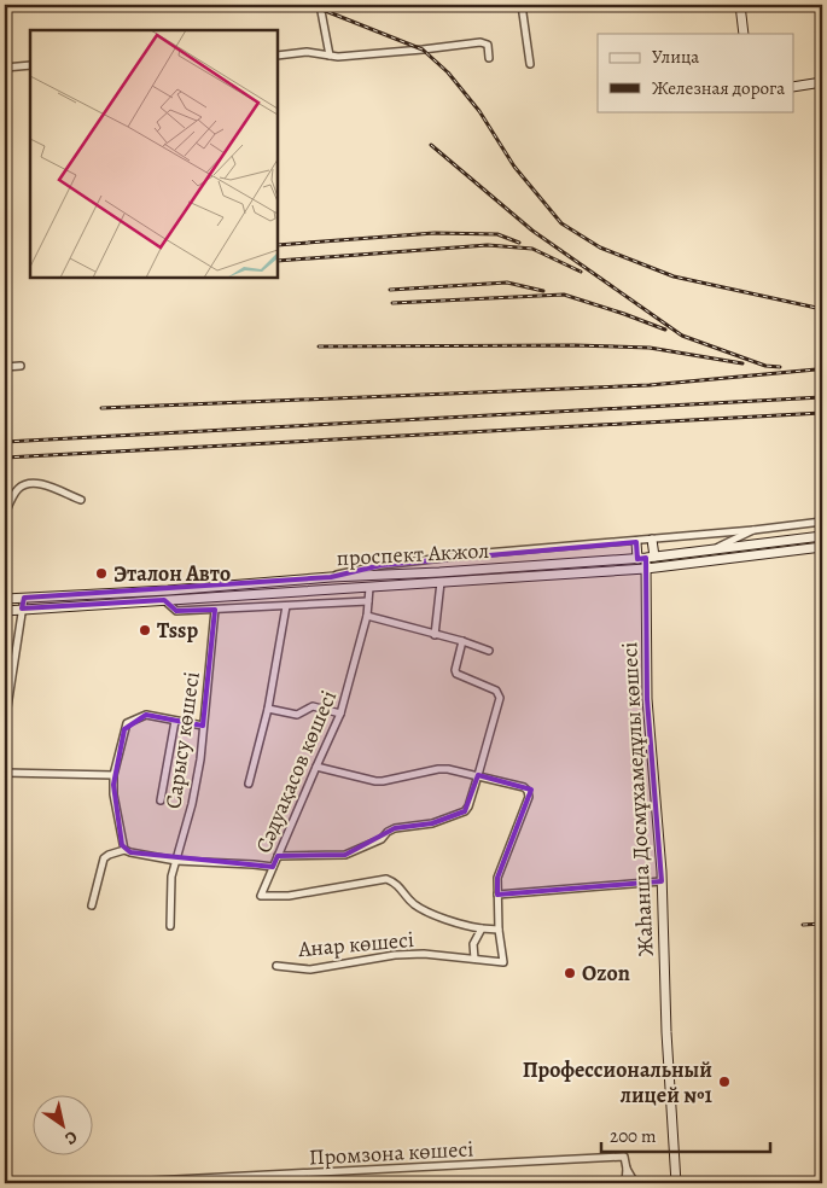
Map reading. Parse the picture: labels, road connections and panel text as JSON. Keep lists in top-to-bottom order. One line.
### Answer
{"streets":{"main road":["проспект Акжол","Жаһанша Досмұхамедұлы көшесі"],"street":["Сарысу көшесі","Сәдуақасов көшесі","Анар көшесі","Промзона көшесі"]},"crossings":[["проспект Акжол","Сәдуақасов көшесі"],["проспект Акжол","Жаһанша Досмұхамедұлы көшесі"],["Сәдуақасов көшесі","Анар көшесі"]],"places":["Эталон Авто","Tssp","Ozon","Профессиональный лицей №1"],"legend":["Улица","Железная дорога"],"scale_bar":"200 m","north":"bottom right"}
